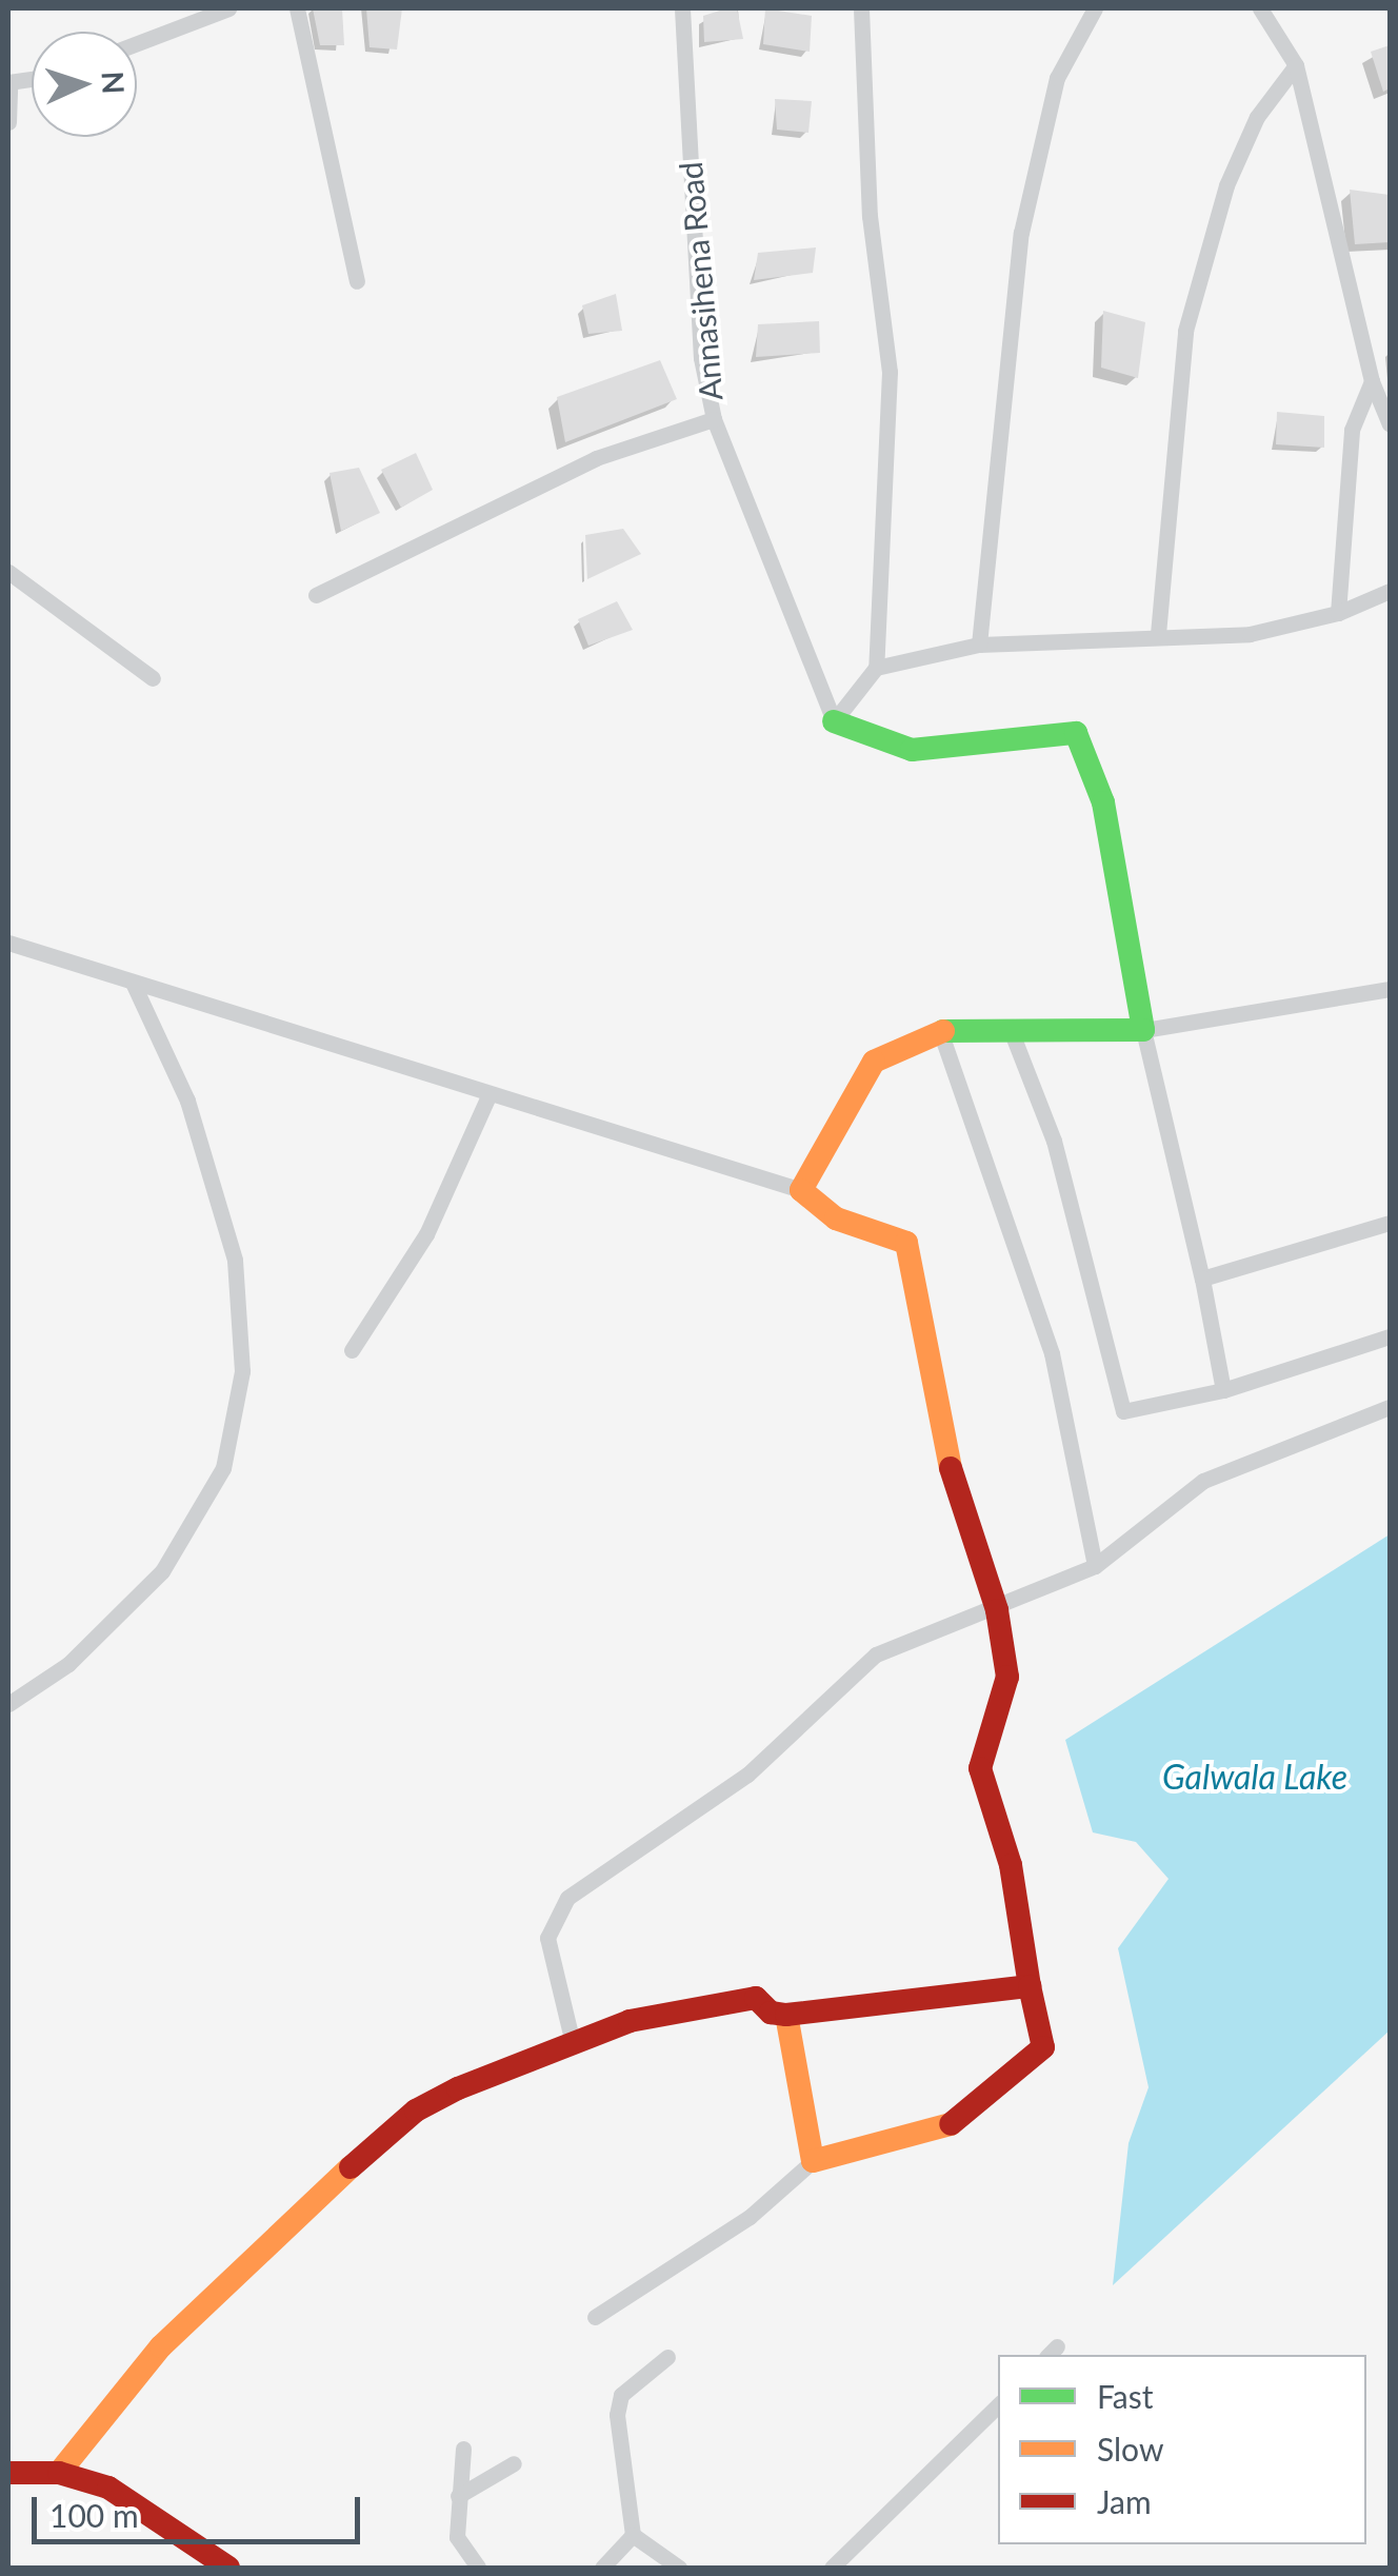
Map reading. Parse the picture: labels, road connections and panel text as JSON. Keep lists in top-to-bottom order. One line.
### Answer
{"streets":{"street":["Annasihena Road"]},"water":["Galwala Lake"],"legend":["Fast","Slow","Jam"],"scale_bar":"100 m","north":"right"}
